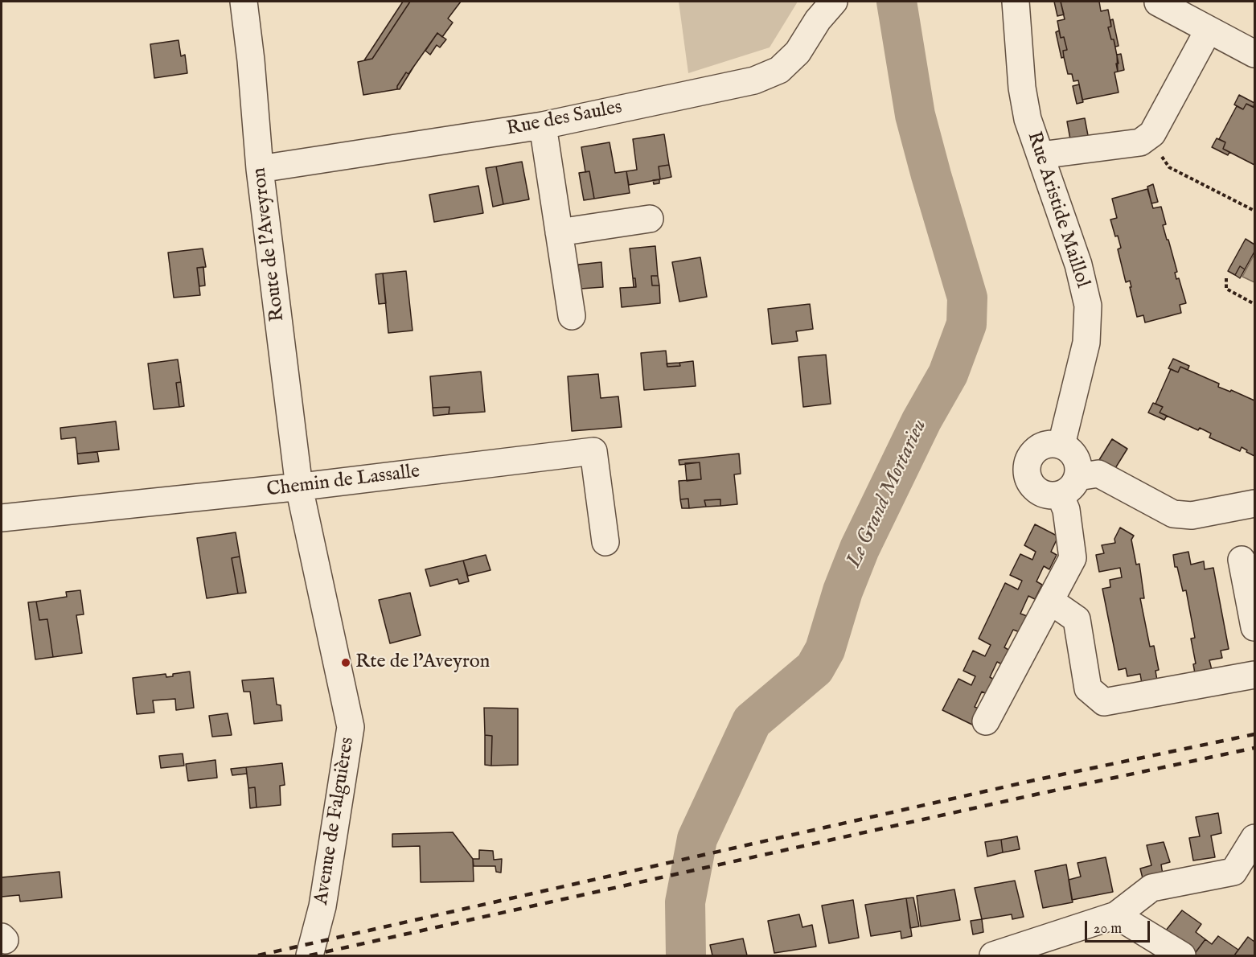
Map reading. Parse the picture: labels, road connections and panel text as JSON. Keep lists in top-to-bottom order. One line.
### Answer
{"streets":{"street":["Rue des Saules","Rue Aristide Maillol","Route de l'Aveyron","Chemin de Lassalle","Avenue de Falguières"]},"crossings":[["Rue des Saules","Route de l'Aveyron"],["Route de l'Aveyron","Chemin de Lassalle"],["Route de l'Aveyron","Avenue de Falguières"],["Chemin de Lassalle","Avenue de Falguières"]],"water":["Le Grand Mortarieu"],"places":["Rte de l'Aveyron"],"scale_bar":"20 m"}
